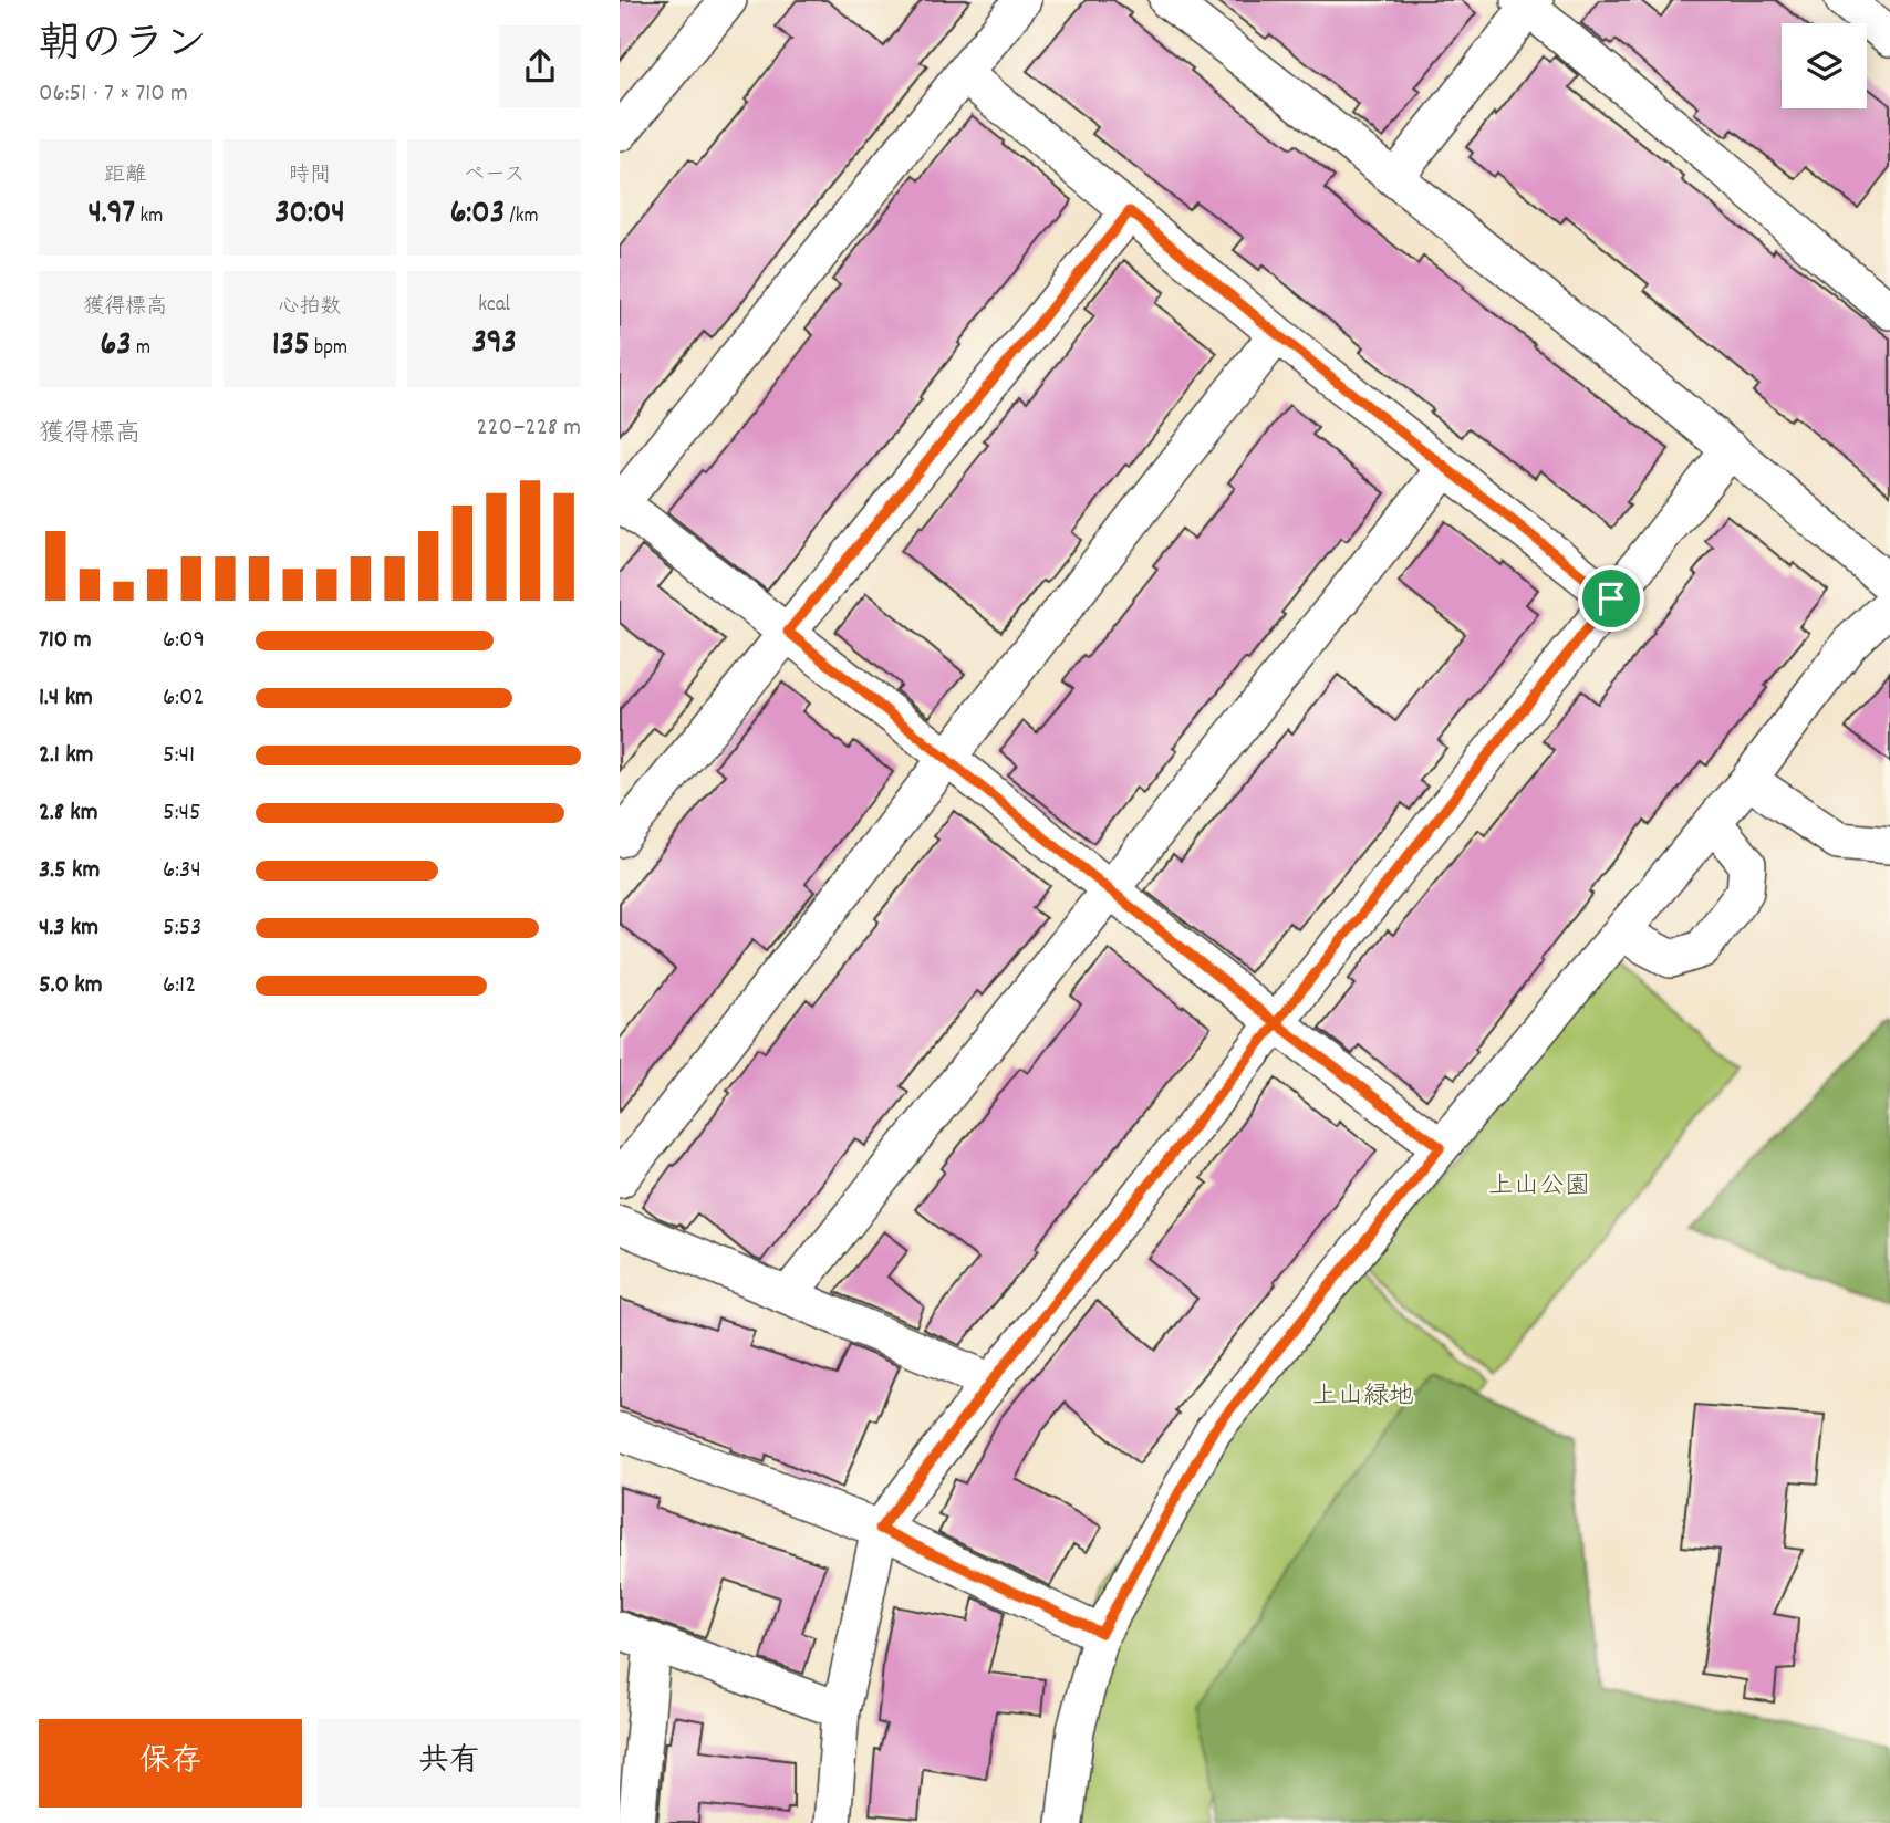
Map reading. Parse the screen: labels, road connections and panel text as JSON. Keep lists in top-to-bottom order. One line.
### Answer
{"parks":["上山公園","上山緑地"],"page":{"heading":["朝のラン","06:51 · 7 × 710 m"],"stats":[["距離","4.97 km"],["時間","30:04"],["ペース","6:03 /km"],["獲得標高","63 m"],["心拍数","135 bpm"],["kcal","393"]],"chart":["獲得標高","220–228 m"],"list":[{"name":"710 m","note":"6:09"},{"name":"1.4 km","note":"6:02"},{"name":"2.1 km","note":"5:41"},{"name":"2.8 km","note":"5:45"},{"name":"3.5 km","note":"6:34"},{"name":"4.3 km","note":"5:53"},{"name":"5.0 km","note":"6:12"}],"buttons":["保存","共有"]}}
